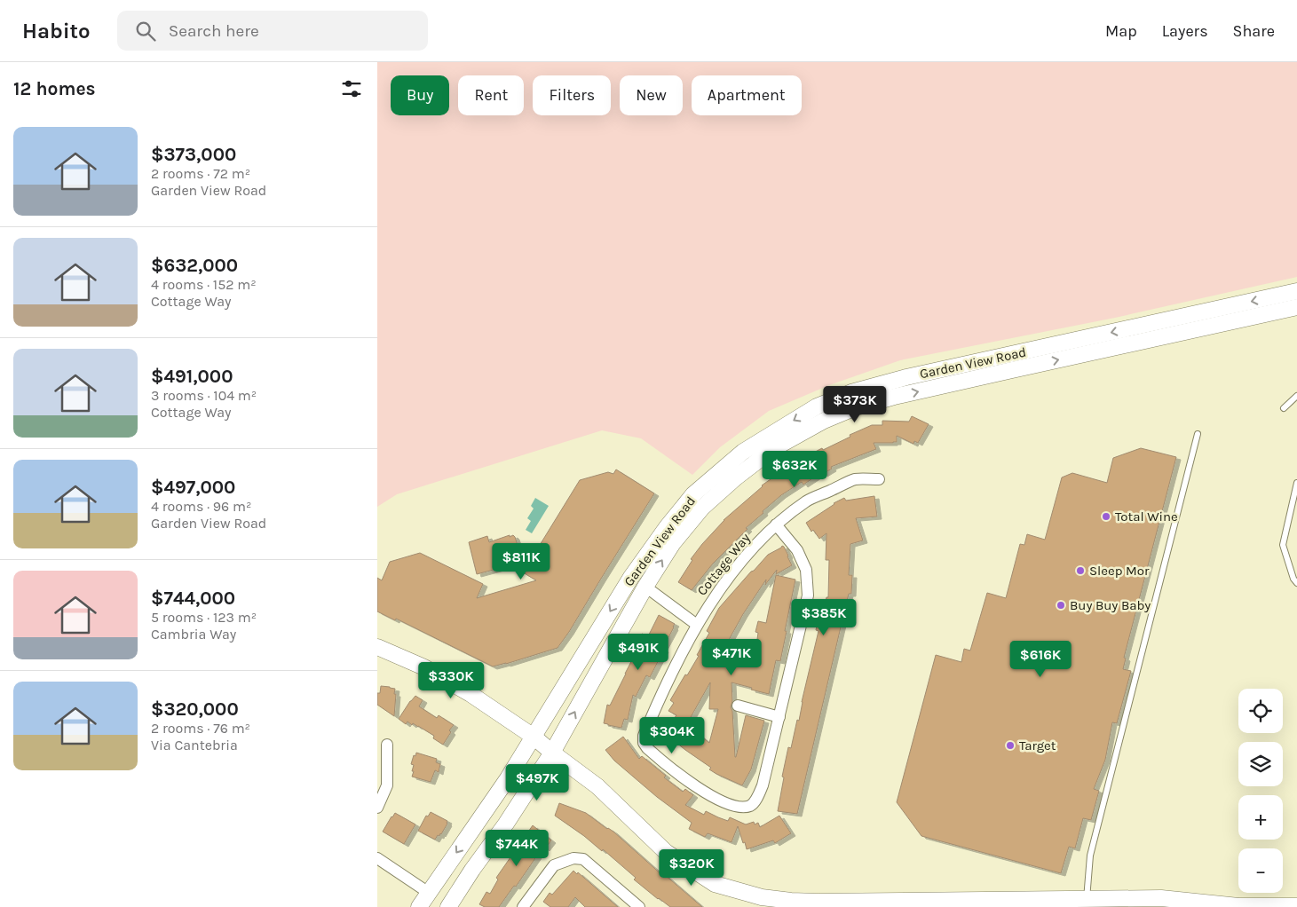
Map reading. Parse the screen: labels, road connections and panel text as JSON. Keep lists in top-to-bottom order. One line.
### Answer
{"streets":{"main road":["Garden View Road"],"street":["Cottage Way"]},"places":["Total Wine","Sleep Mor","Buy Buy Baby","Target"],"page":{"header":"Habito","search":"Search here","nav":["Map","Layers","Share"],"heading":"12 homes","chip":["Buy","Rent","Filters","New","Apartment"],"list":[{"name":"$373,000","note":"2 rooms · 72 m² · Garden View Road"},{"name":"$632,000","note":"4 rooms · 152 m² · Cottage Way"},{"name":"$491,000","note":"3 rooms · 104 m² · Cottage Way"},{"name":"$497,000","note":"4 rooms · 96 m² · Garden View Road"},{"name":"$744,000","note":"5 rooms · 123 m² · Cambria Way"},{"name":"$320,000","note":"2 rooms · 76 m² · Via Cantebria"}],"price":["$373K","$632K","$811K","$385K","$491K","$471K","$616K","$330K","$304K","$497K","$744K","$320K"],"map_buttons":["+","−"]}}
